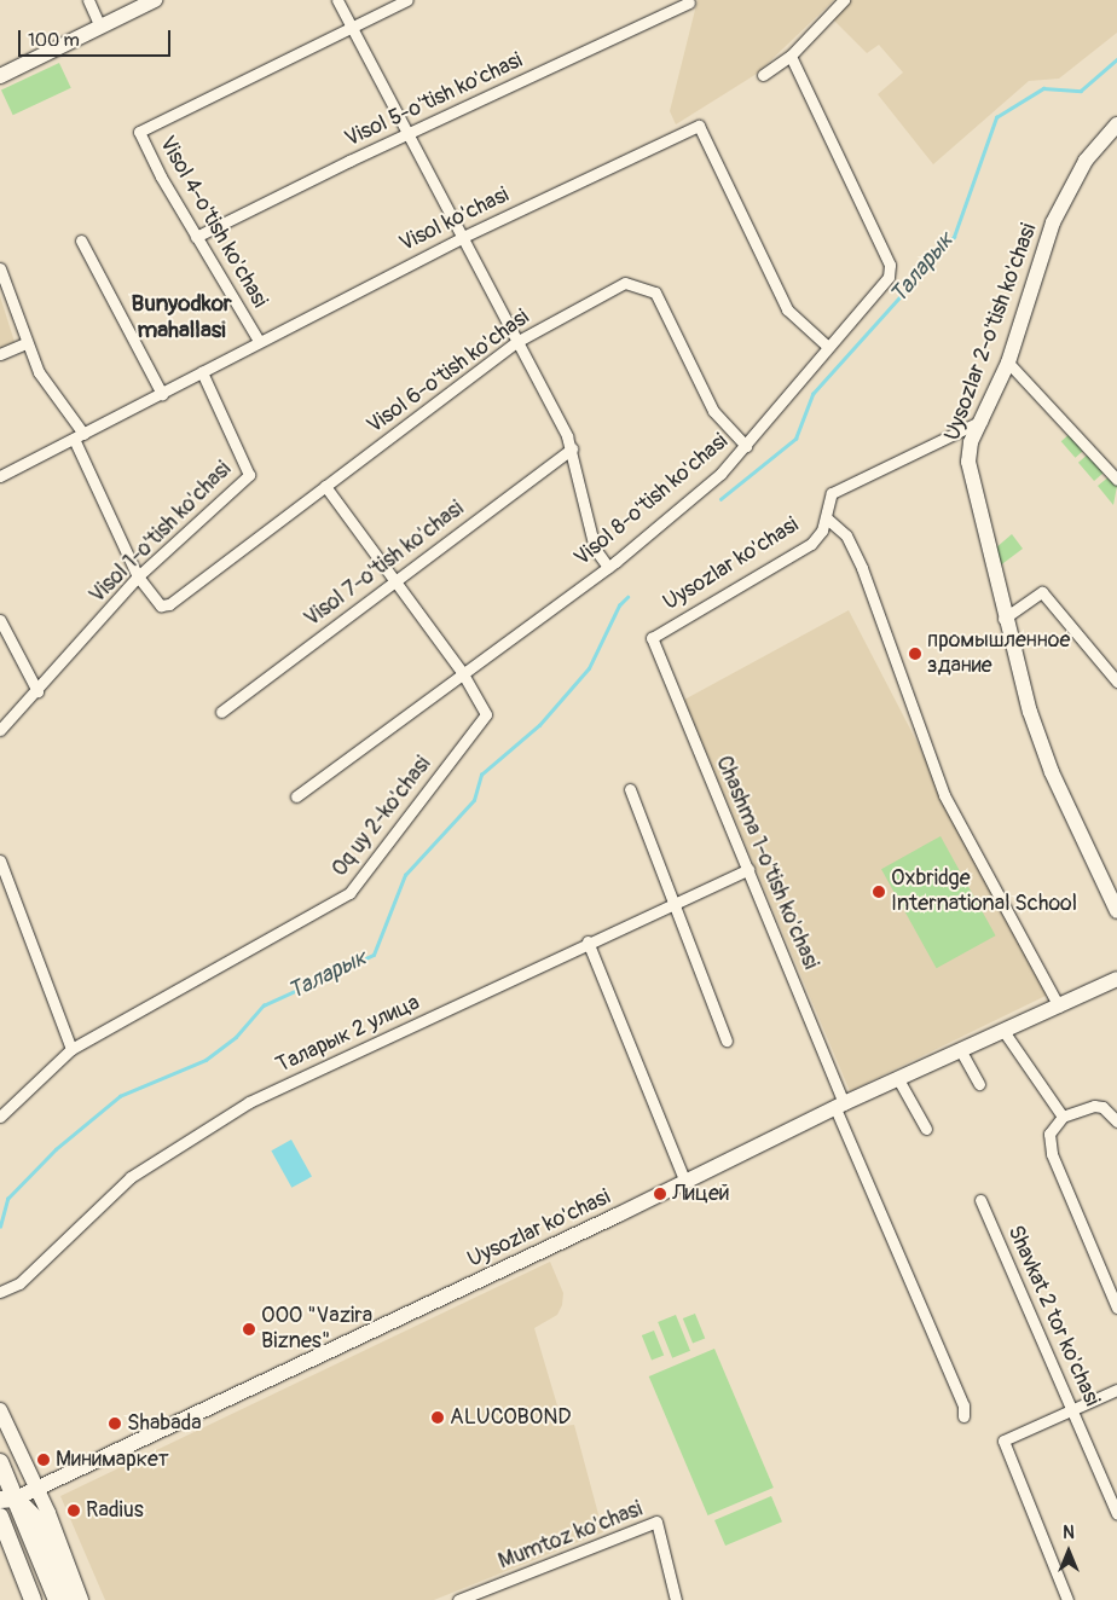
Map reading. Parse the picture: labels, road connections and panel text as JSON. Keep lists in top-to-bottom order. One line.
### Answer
{"streets":{"street":["Visol 5-o'tish ko'chasi","Visol ko'chasi","Visol 4-o'tish ko'chasi","Uysozlar 2-o'tish ko'chasi","Visol 6-o'tish ko'chasi","Visol 8-o'tish ko'chasi","Visol 1-o'tish ko'chasi","Visol 7-o'tish ko'chasi","Uysozlar ko'chasi","Oq uy 2-ko'chasi","Chashma 1-o'tish ko'chasi","Таларык 2 улица","Shavkat 2 tor ko'chasi","Mumtoz ko'chasi"]},"crossings":[["Visol 5-o'tish ko'chasi","Visol 4-o'tish ko'chasi"],["Visol ko'chasi","Visol 4-o'tish ko'chasi"],["Visol ko'chasi","Visol 8-o'tish ko'chasi"],["Visol ko'chasi","Visol 1-o'tish ko'chasi"],["Uysozlar 2-o'tish ko'chasi","Uysozlar ko'chasi"],["Visol 6-o'tish ko'chasi","Visol 8-o'tish ko'chasi"],["Visol 6-o'tish ko'chasi","Visol 1-o'tish ko'chasi"],["Visol 6-o'tish ko'chasi","Oq uy 2-ko'chasi"],["Visol 8-o'tish ko'chasi","Oq uy 2-ko'chasi"],["Visol 7-o'tish ko'chasi","Oq uy 2-ko'chasi"],["Uysozlar ko'chasi","Chashma 1-o'tish ko'chasi"],["Chashma 1-o'tish ko'chasi","Таларык 2 улица"]],"districts":["Bunyodkor mahallasi"],"water":["Таларык"],"places":["промышленное здание","Oxbridge International School","Лицей","OOO \"Vazira Biznes\"","ALUCOBOND","Shabada","Минимаркет","Radius"],"scale_bar":"100 m","north":"top"}
